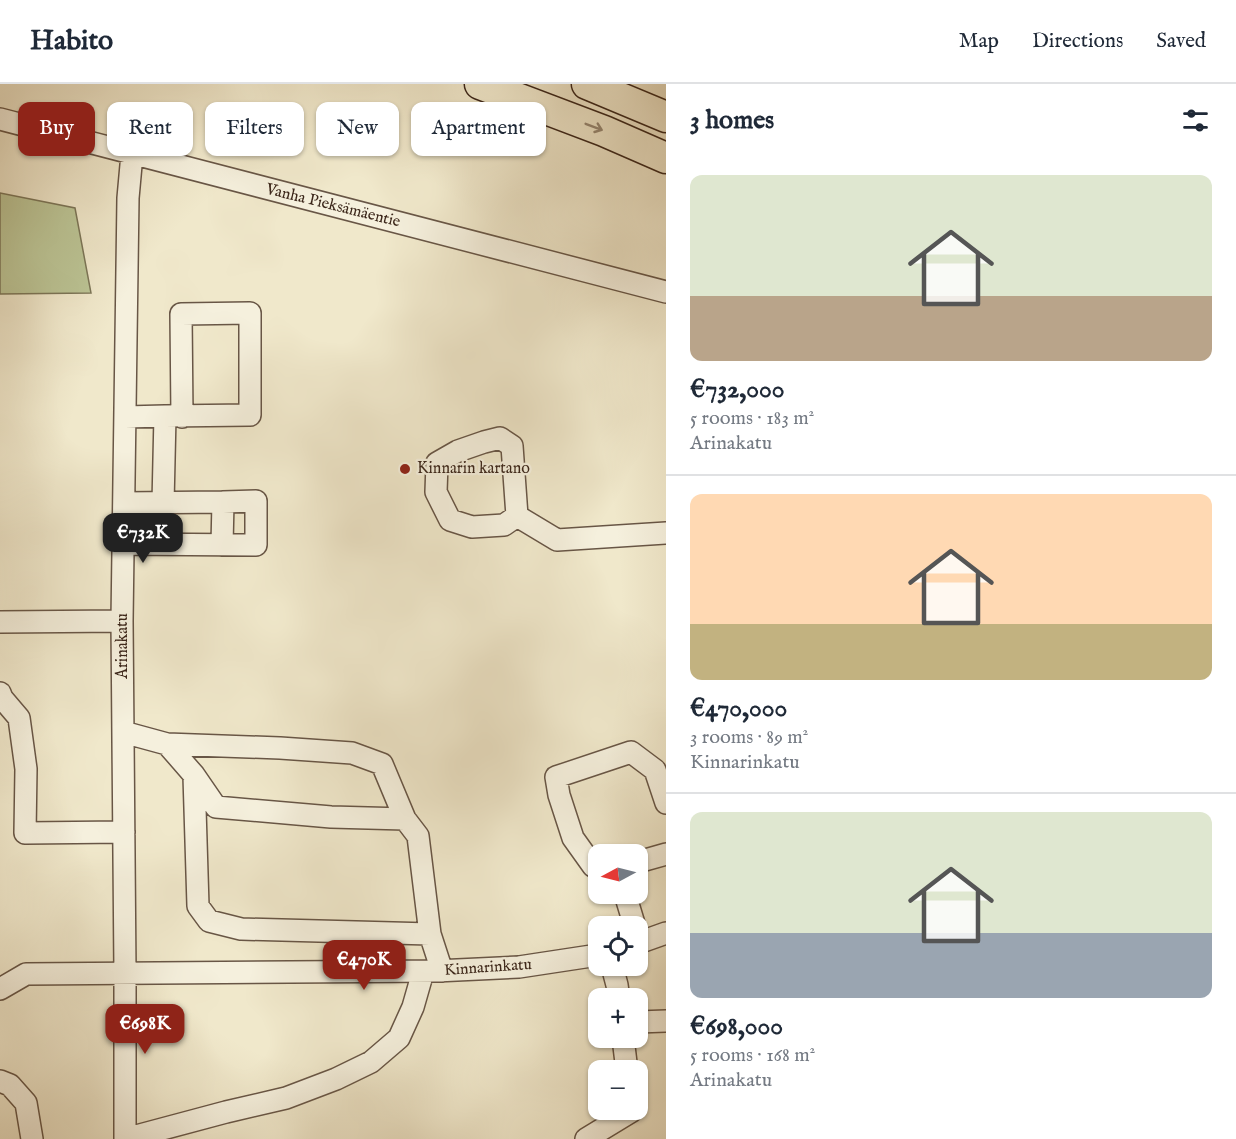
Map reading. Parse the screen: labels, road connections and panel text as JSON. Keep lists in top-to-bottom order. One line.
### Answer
{"streets":{"street":["Vanha Pieksämäentie","Arinakatu","Kinnarinkatu"]},"crossings":[["Arinakatu","Kinnarinkatu"]],"places":["Kinnarin kartano"],"north":"left","page":{"header":"Habito","nav":["Map","Directions","Saved"],"heading":"3 homes","chip":["Buy","Rent","Filters","New","Apartment"],"list":[{"name":"€732,000","note":"5 rooms · 183 m² · Arinakatu"},{"name":"€470,000","note":"3 rooms · 89 m² · Kinnarinkatu"},{"name":"€698,000","note":"5 rooms · 168 m² · Arinakatu"}],"price":["€732K","€470K","€698K"],"map_buttons":["+","−"]}}
